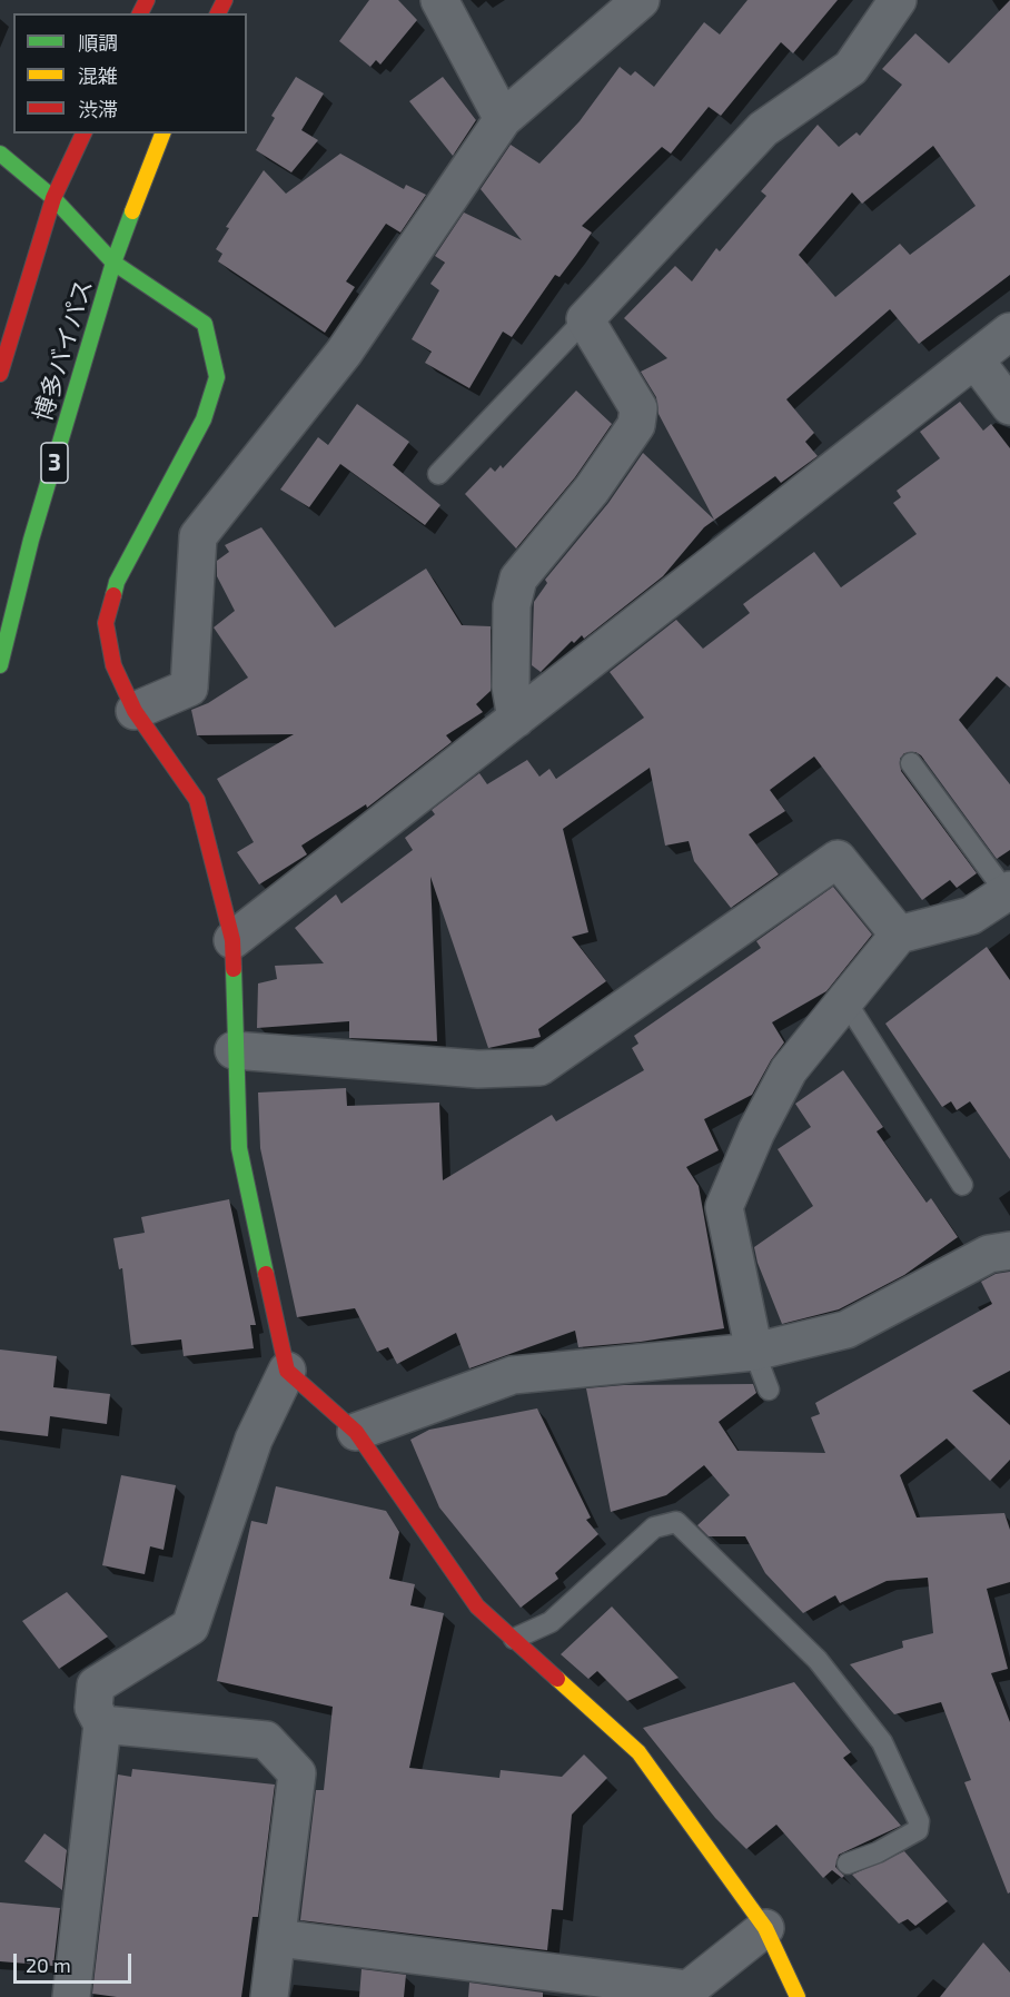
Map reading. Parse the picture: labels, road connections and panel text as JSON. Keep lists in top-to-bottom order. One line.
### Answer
{"streets":{"main road":["博多バイパス","3"]},"legend":["順調","混雑","渋滞"],"scale_bar":"20 m"}
